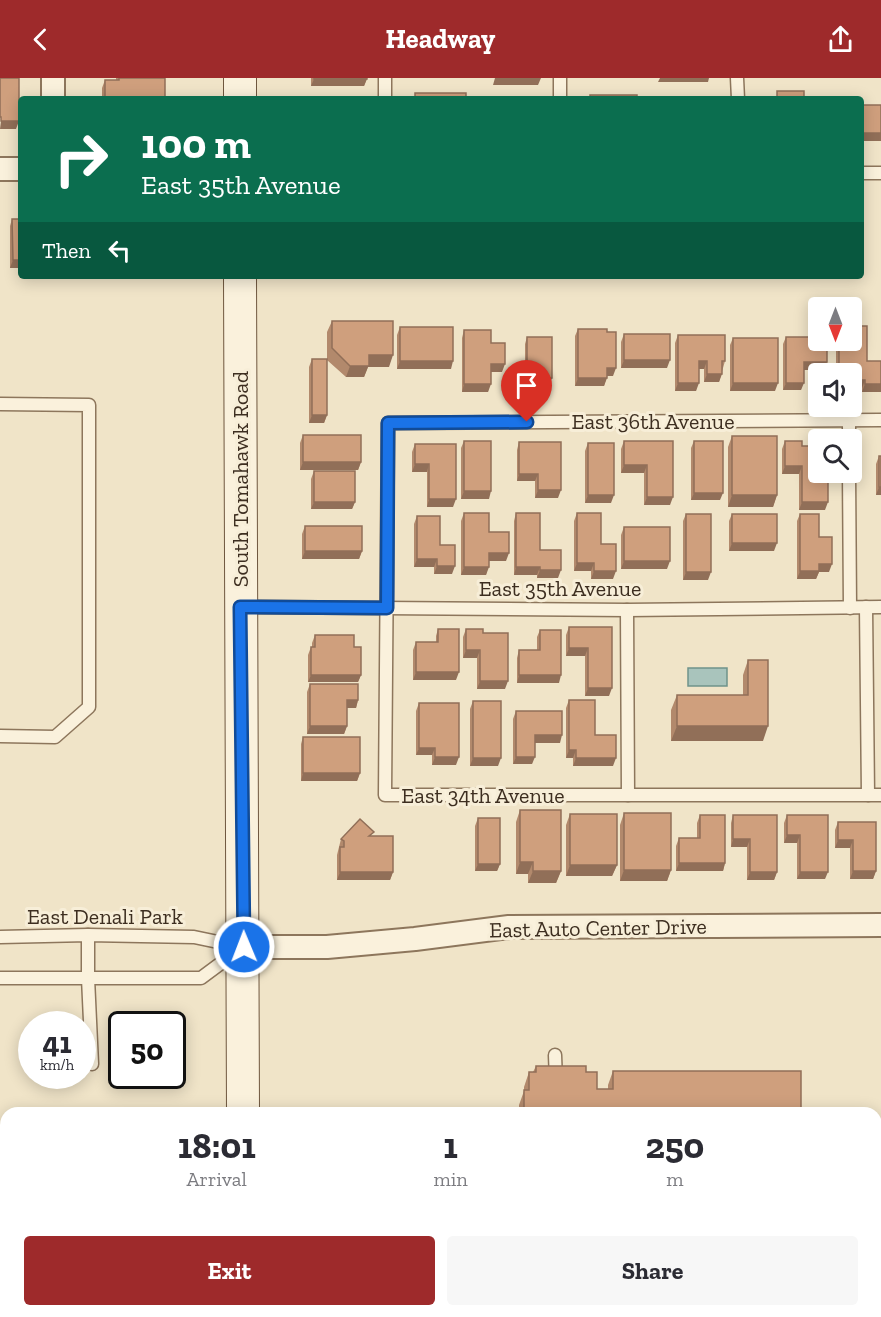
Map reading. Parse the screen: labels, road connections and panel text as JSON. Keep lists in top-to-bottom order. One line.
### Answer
{"streets":{"main road":["South Tomahawk Road"],"street":["East Auto Center Drive"],"lane":["East 36th Avenue","East 35th Avenue","East 34th Avenue","East Denali Park"]},"crossings":[["East 36th Avenue","East 34th Avenue"],["South Tomahawk Road","East 35th Avenue"],["South Tomahawk Road","East Denali Park"],["South Tomahawk Road","East Auto Center Drive"],["East 35th Avenue","East 34th Avenue"],["East Denali Park","East Auto Center Drive"]],"north":"bottom","page":{"header":"Headway","turn":["100 m","East 35th Avenue"],"then":"Then","speed":"41 km/h","limit":"50","eta":["18:01","Arrival","1","min","250","m"],"buttons":["Exit","Share"]}}
